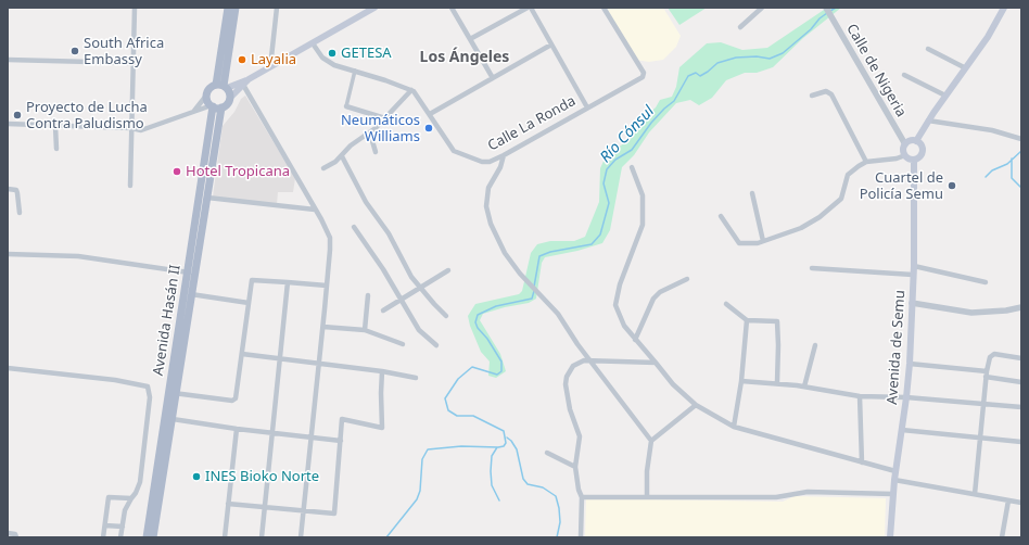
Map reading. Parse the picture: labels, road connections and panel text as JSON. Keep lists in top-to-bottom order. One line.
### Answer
{"streets":{"main road":["Avenida Hasán II","Avenida de Semu"],"street":["Calle de Nigeria","Calle La Ronda"]},"crossings":[["Calle de Nigeria","Avenida de Semu"]],"districts":["Los Ángeles"],"water":["Río Cónsul"],"places":["South Africa Embassy","GETESA","Layalia","Proyecto de Lucha Contra Paludismo","Neumáticos Williams","Hotel Tropicana","Cuartel de Policía Semu","INES Bioko Norte"]}
